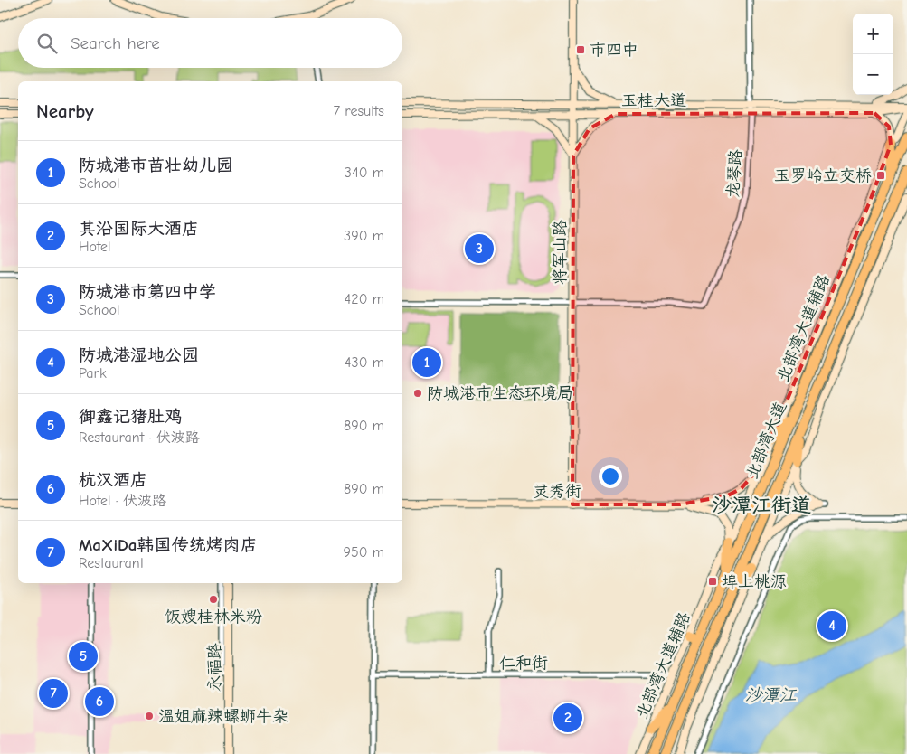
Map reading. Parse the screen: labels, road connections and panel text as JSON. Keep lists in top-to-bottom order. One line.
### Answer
{"streets":{"highway":["北部湾大道"],"main road":["玉桂大道","将军山路","北部湾大道辅路","灵秀街","永福路"],"street":["龙琴路","仁和街"]},"crossings":[["玉桂大道","龙琴路"],["玉桂大道","将军山路"],["龙琴路","将军山路"],["将军山路","灵秀街"],["北部湾大道辅路","北部湾大道"],["北部湾大道辅路","灵秀街"],["北部湾大道辅路","仁和街"],["北部湾大道","灵秀街"]],"districts":["沙潭江街道"],"water":["沙潭江"],"places":{"transit":["市四中","玉罗岭立交桥","埠上桃源"],"other":["防城港市生态环境局","饭嫂桂林米粉","温姐麻辣螺蛳牛杂"]},"page":{"map_buttons":["+","−"],"search":"Search here","heading":["Nearby","7 results"],"list":[{"mark":"1","name":"防城港市苗壮幼儿园","note":"School","value":"340 m"},{"mark":"2","name":"其沿国际大酒店","note":"Hotel","value":"390 m"},{"mark":"3","name":"防城港市第四中学","note":"School","value":"420 m"},{"mark":"4","name":"防城港湿地公园","note":"Park","value":"430 m"},{"mark":"5","name":"御鑫记猪肚鸡","note":"Restaurant · 伏波路","value":"890 m"},{"mark":"6","name":"杭汉酒店","note":"Hotel · 伏波路","value":"890 m"},{"mark":"7","name":"MaXiDa韩国传统烤肉店","note":"Restaurant","value":"950 m"}],"pins":["3","1","4","5","7","6","2"]}}
